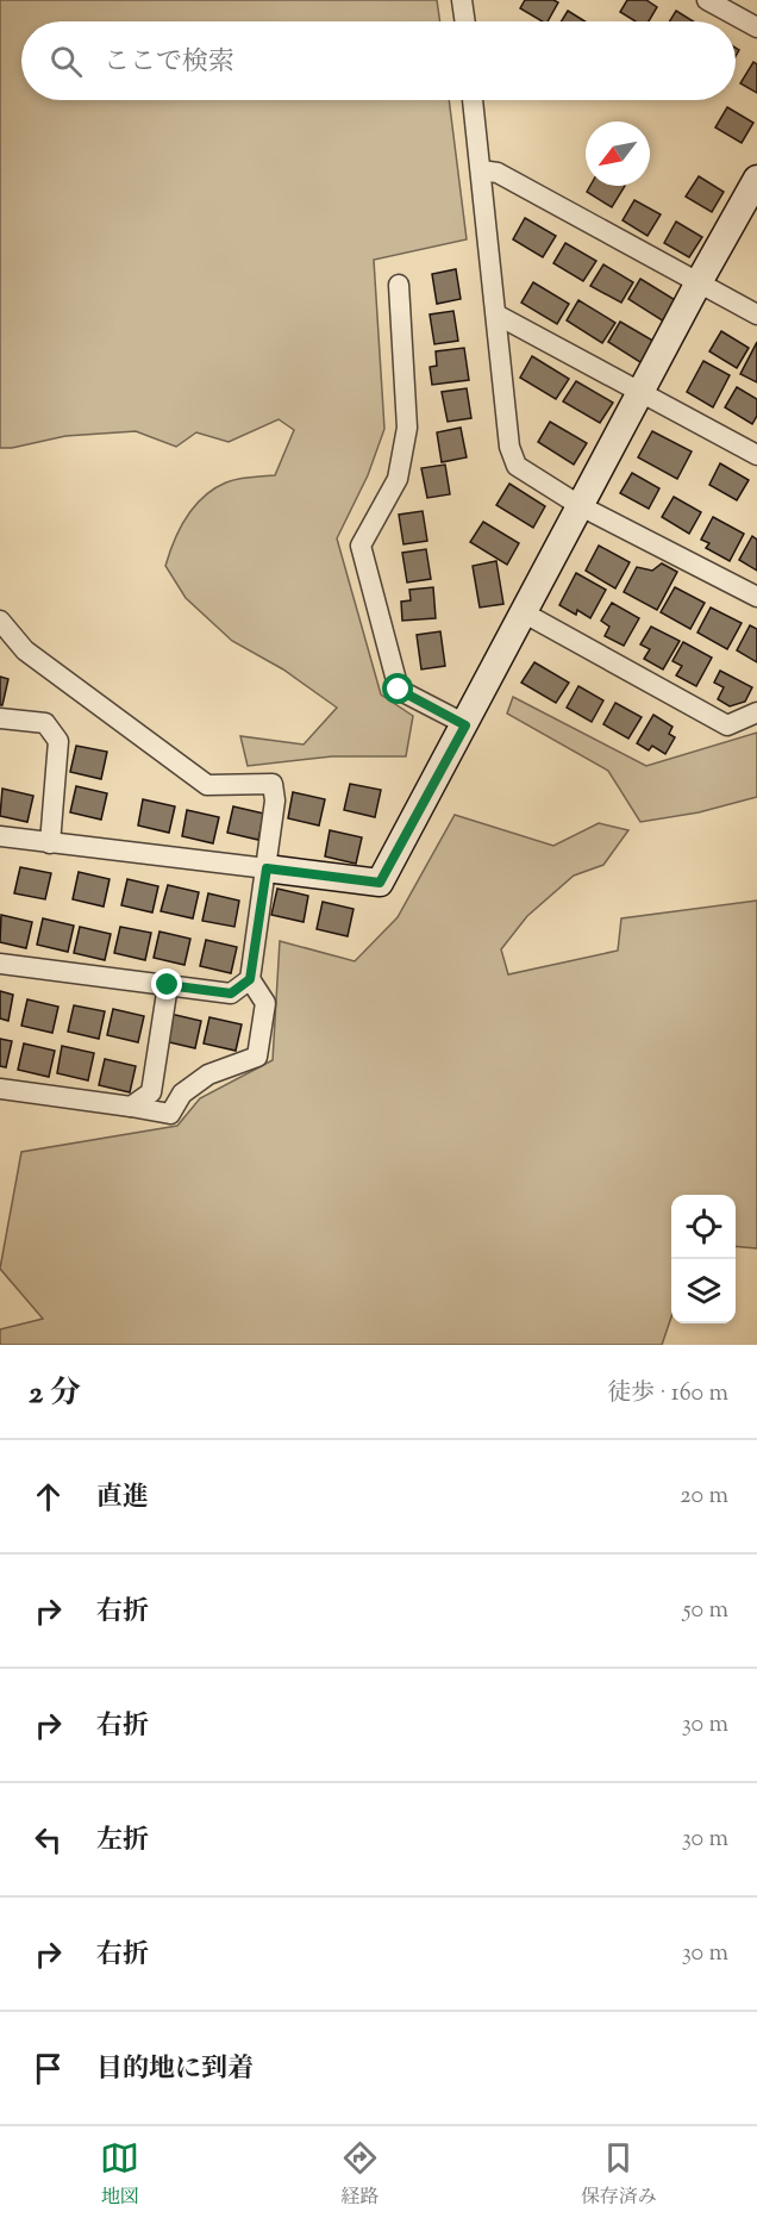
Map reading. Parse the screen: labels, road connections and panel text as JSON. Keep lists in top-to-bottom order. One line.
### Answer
{"north":"bottom left","page":{"search":"ここで検索","heading":["2 分","徒歩 · 160 m"],"list":[["直進","20 m"],["右折","50 m"],["右折","30 m"],["左折","30 m"],["右折","30 m"],"目的地に到着"],"nav":["地図","経路","保存済み"]}}
